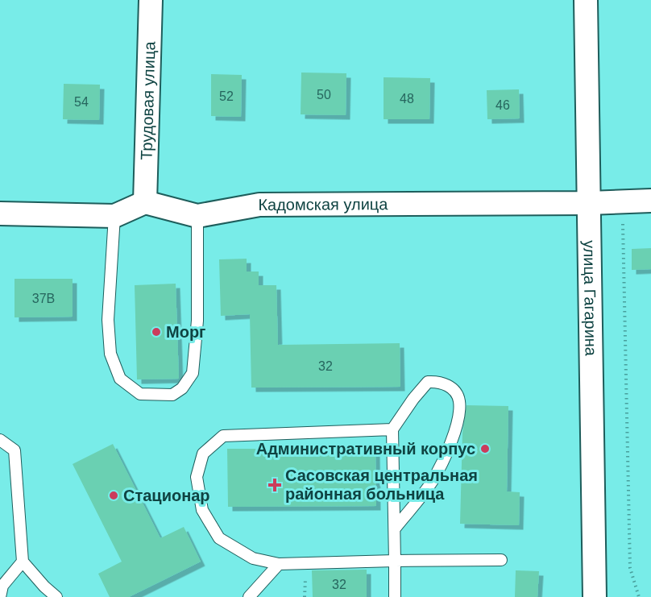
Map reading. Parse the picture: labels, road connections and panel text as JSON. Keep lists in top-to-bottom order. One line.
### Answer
{"streets":{"street":["Трудовая улица","Кадомская улица","улица Гагарина"]},"crossings":[["Трудовая улица","Кадомская улица"],["Кадомская улица","улица Гагарина"]],"places":{"other":["Морг","Административный корпус","Стационар"],"health":["Сасовская центральная районная больница"]},"house_numbers":["50","52","48","54","46","37В","32","32"]}
